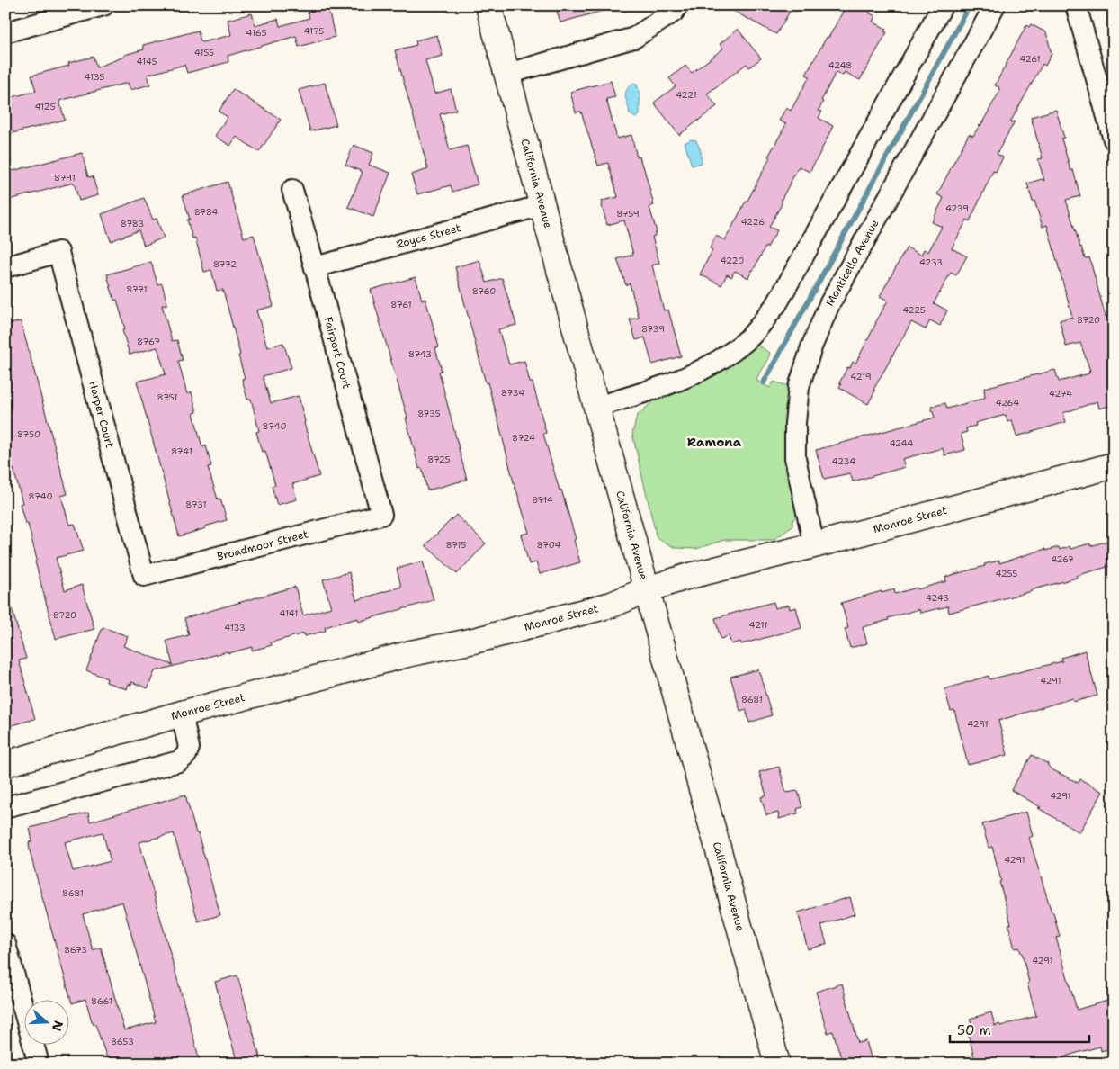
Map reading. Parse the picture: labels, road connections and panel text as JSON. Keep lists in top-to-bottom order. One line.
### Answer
{"streets":{"main road":["California Avenue","Monroe Street"],"street":["Royce Street","Monticello Avenue","Fairport Court","Harper Court","Broadmoor Street"]},"crossings":[["California Avenue","Royce Street"],["California Avenue","Monroe Street"],["Royce Street","Fairport Court"],["Monticello Avenue","Monroe Street"],["Fairport Court","Broadmoor Street"],["Harper Court","Broadmoor Street"]],"districts":["Ramona"],"house_numbers":["4175","4165","4155","4261","4145","4248","4135","4221","4125","8791","4239","8784","8759","4226","8783","4220","4233","8772","8771","8760","8761","4225","8720","8739","8767","8743","4219","8734","4274","8751","4264","8735","8740","8750","8724","4244","8741","8725","4234","8740","8714","8731","8715","8704","4267","4255","4243","4141","8720","4211","4133","4291","8681","4291","4291","4291","8681","8673","4291","8661","8653"],"scale_bar":"50 m","north":"right"}
